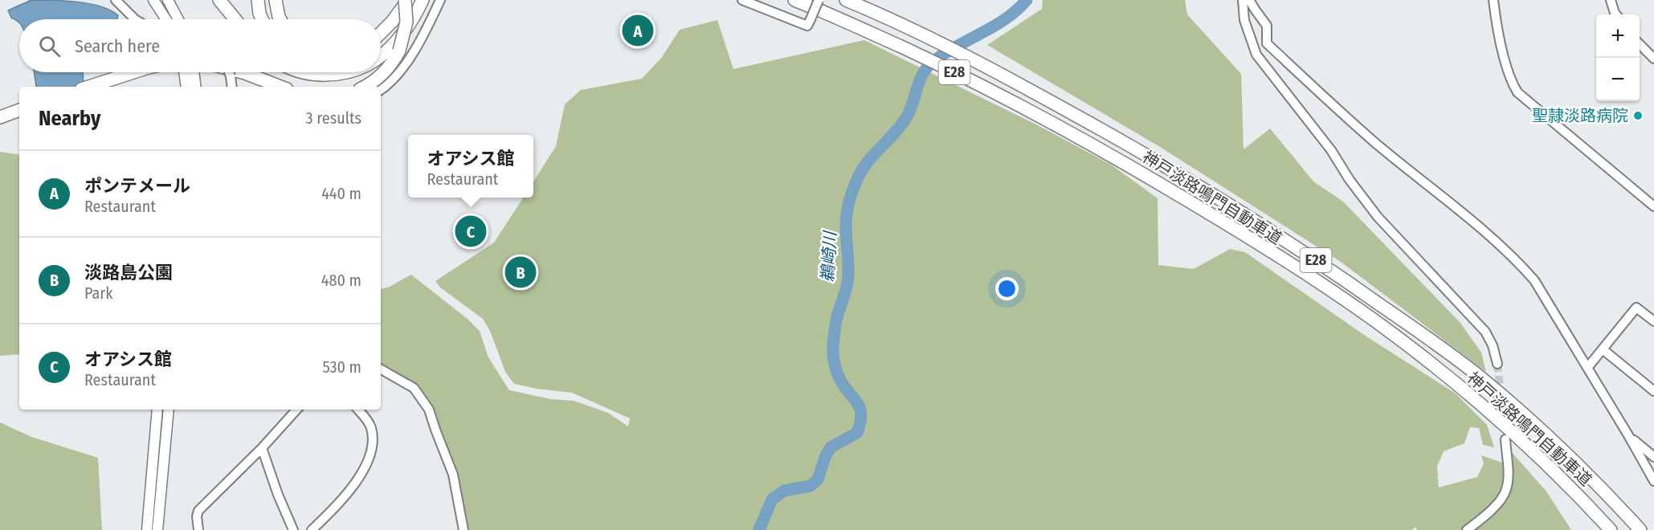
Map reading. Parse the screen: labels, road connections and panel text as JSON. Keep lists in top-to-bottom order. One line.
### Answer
{"streets":{"highway":["E28","神戸淡路鳴門自動車道"]},"water":["鵜崎川"],"places":["聖隷淡路病院"],"page":{"pins":["A","C","B"],"map_buttons":["+","−"],"search":"Search here","heading":["Nearby","3 results"],"popup":["オアシス館","Restaurant"],"list":[{"mark":"A","name":"ポンテメール","note":"Restaurant","value":"440 m"},{"mark":"B","name":"淡路島公園","note":"Park","value":"480 m"},{"mark":"C","name":"オアシス館","note":"Restaurant","value":"530 m"}]}}
